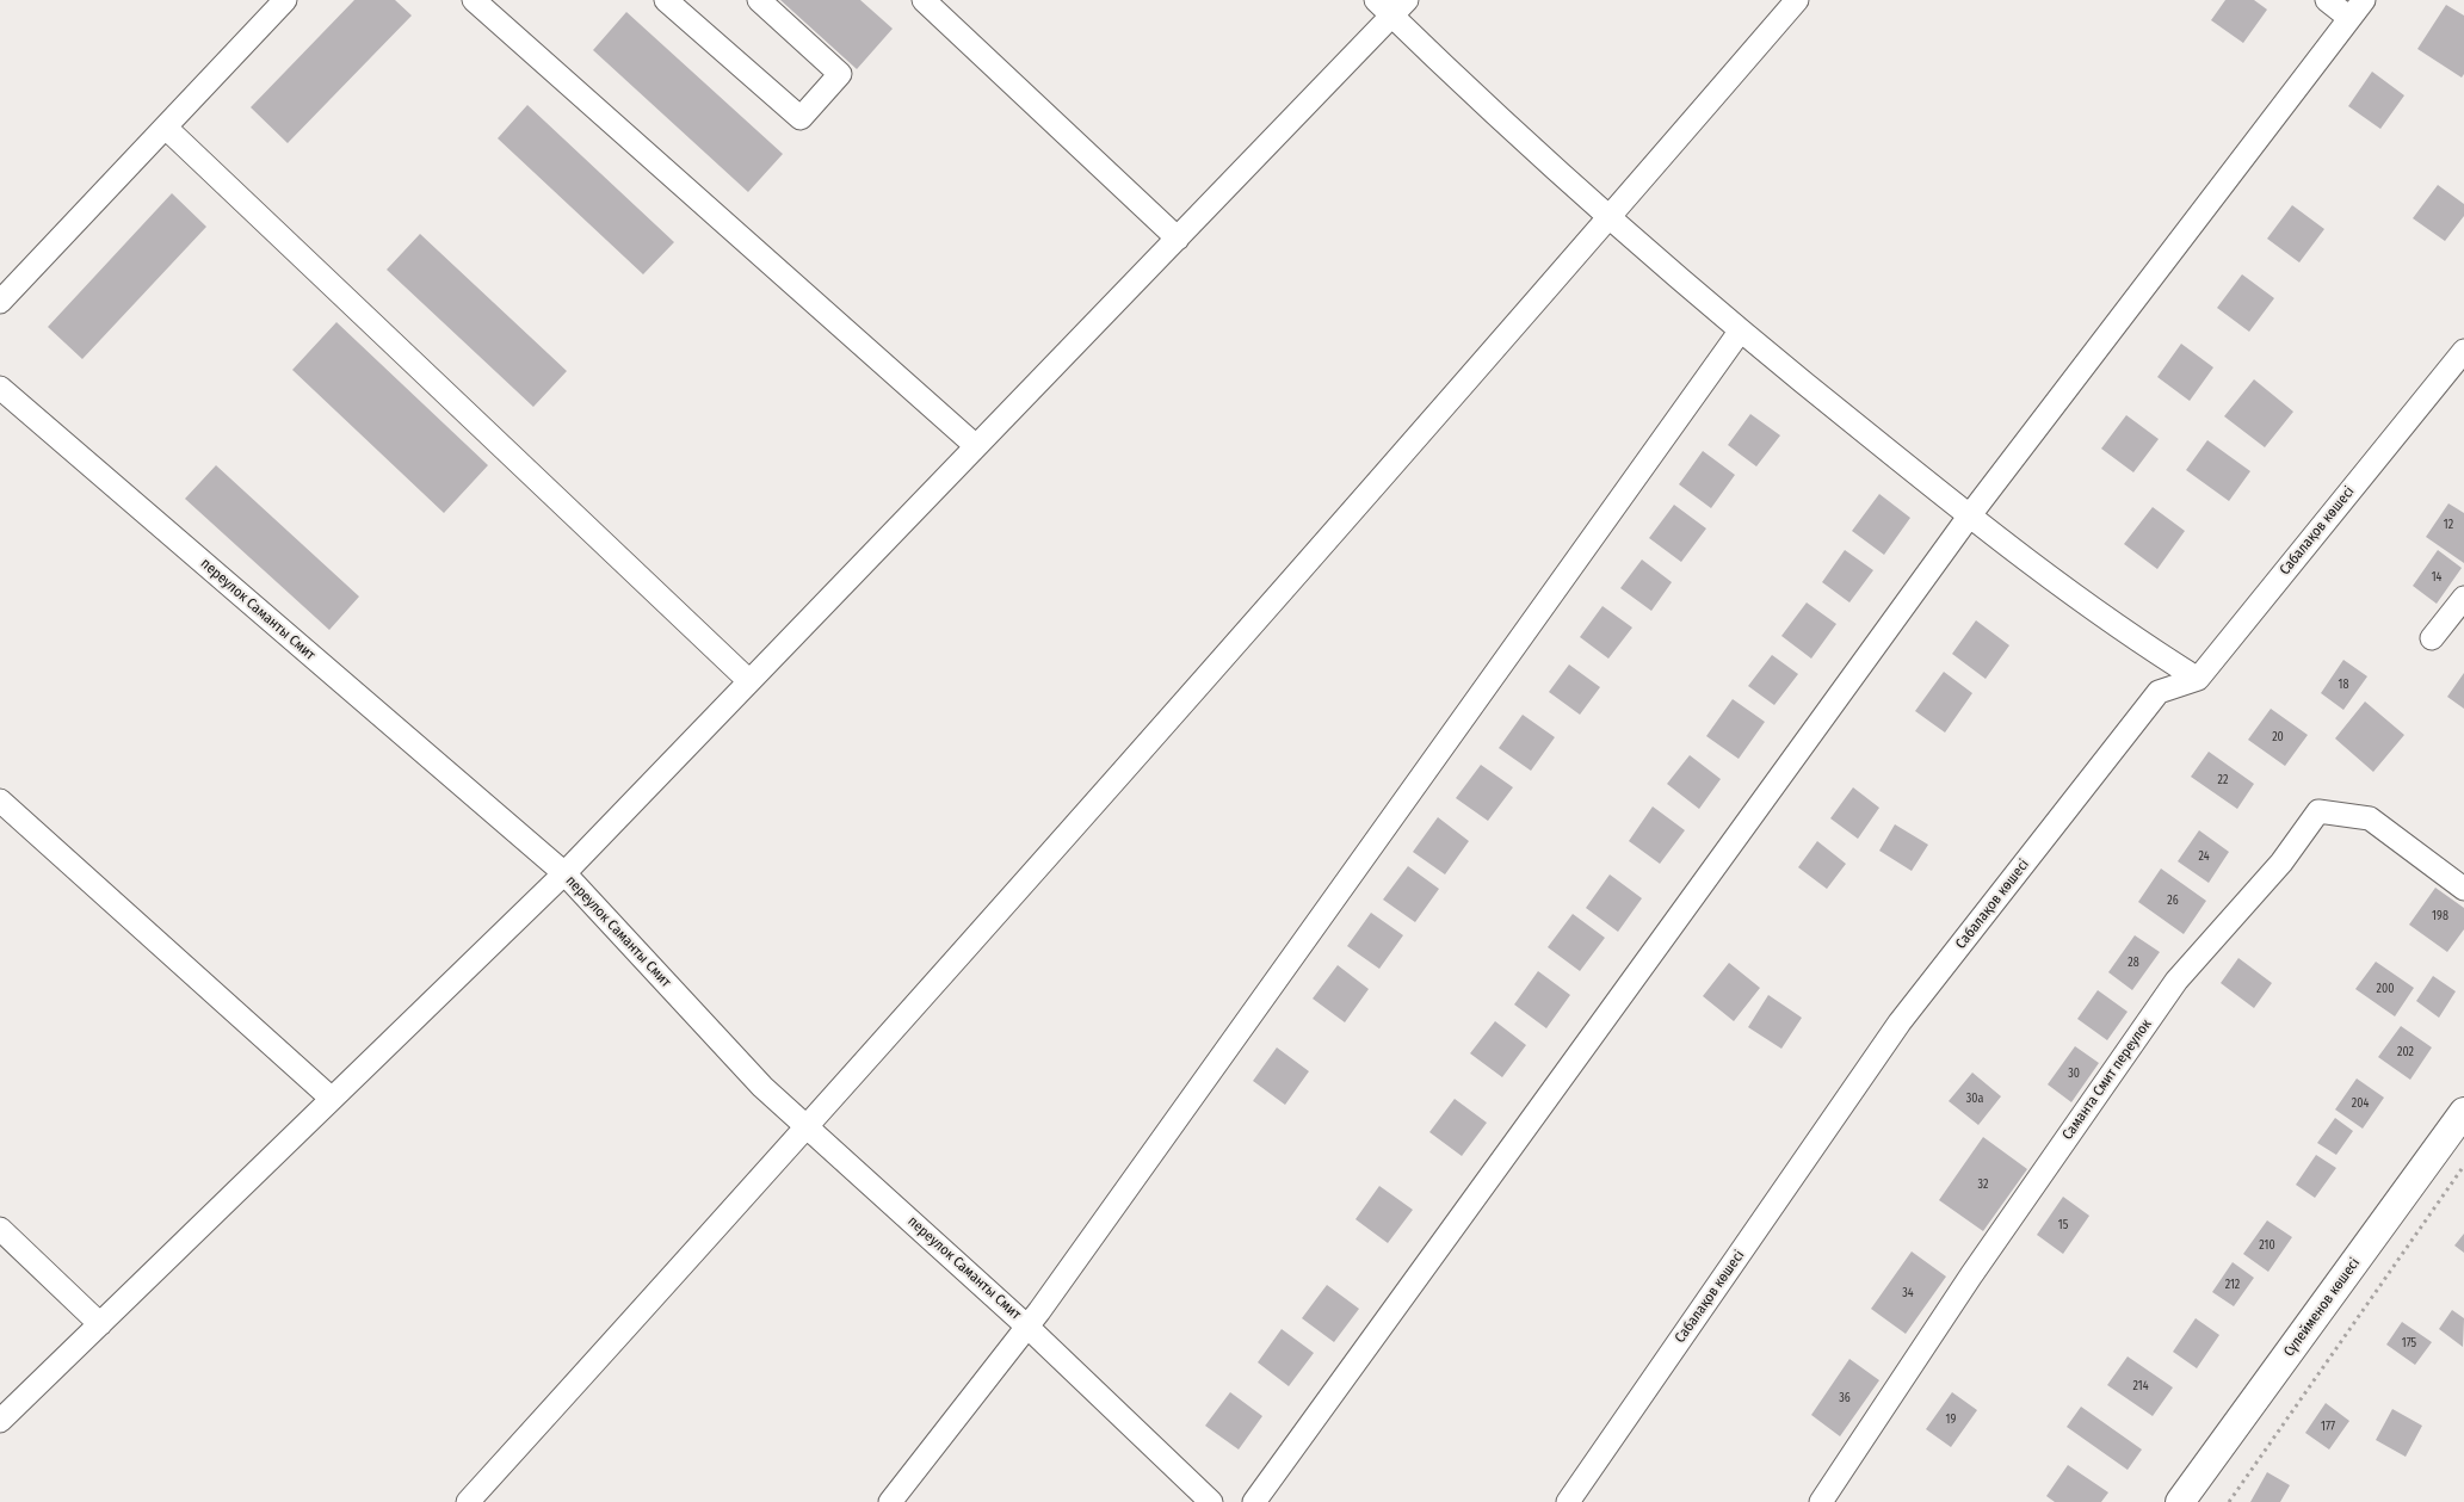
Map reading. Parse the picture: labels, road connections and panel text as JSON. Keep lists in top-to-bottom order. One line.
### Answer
{"streets":{"main road":["Сүлейменов көшесі"],"street":["Сабалақов көшесі","переулок Саманты Смит","Саманта Смит переулок"]},"house_numbers":["12","14","18","20","22","24","26","198","28","200","202","30","30а","204","32","15","210","212","34","175","214","36","19","177"]}
